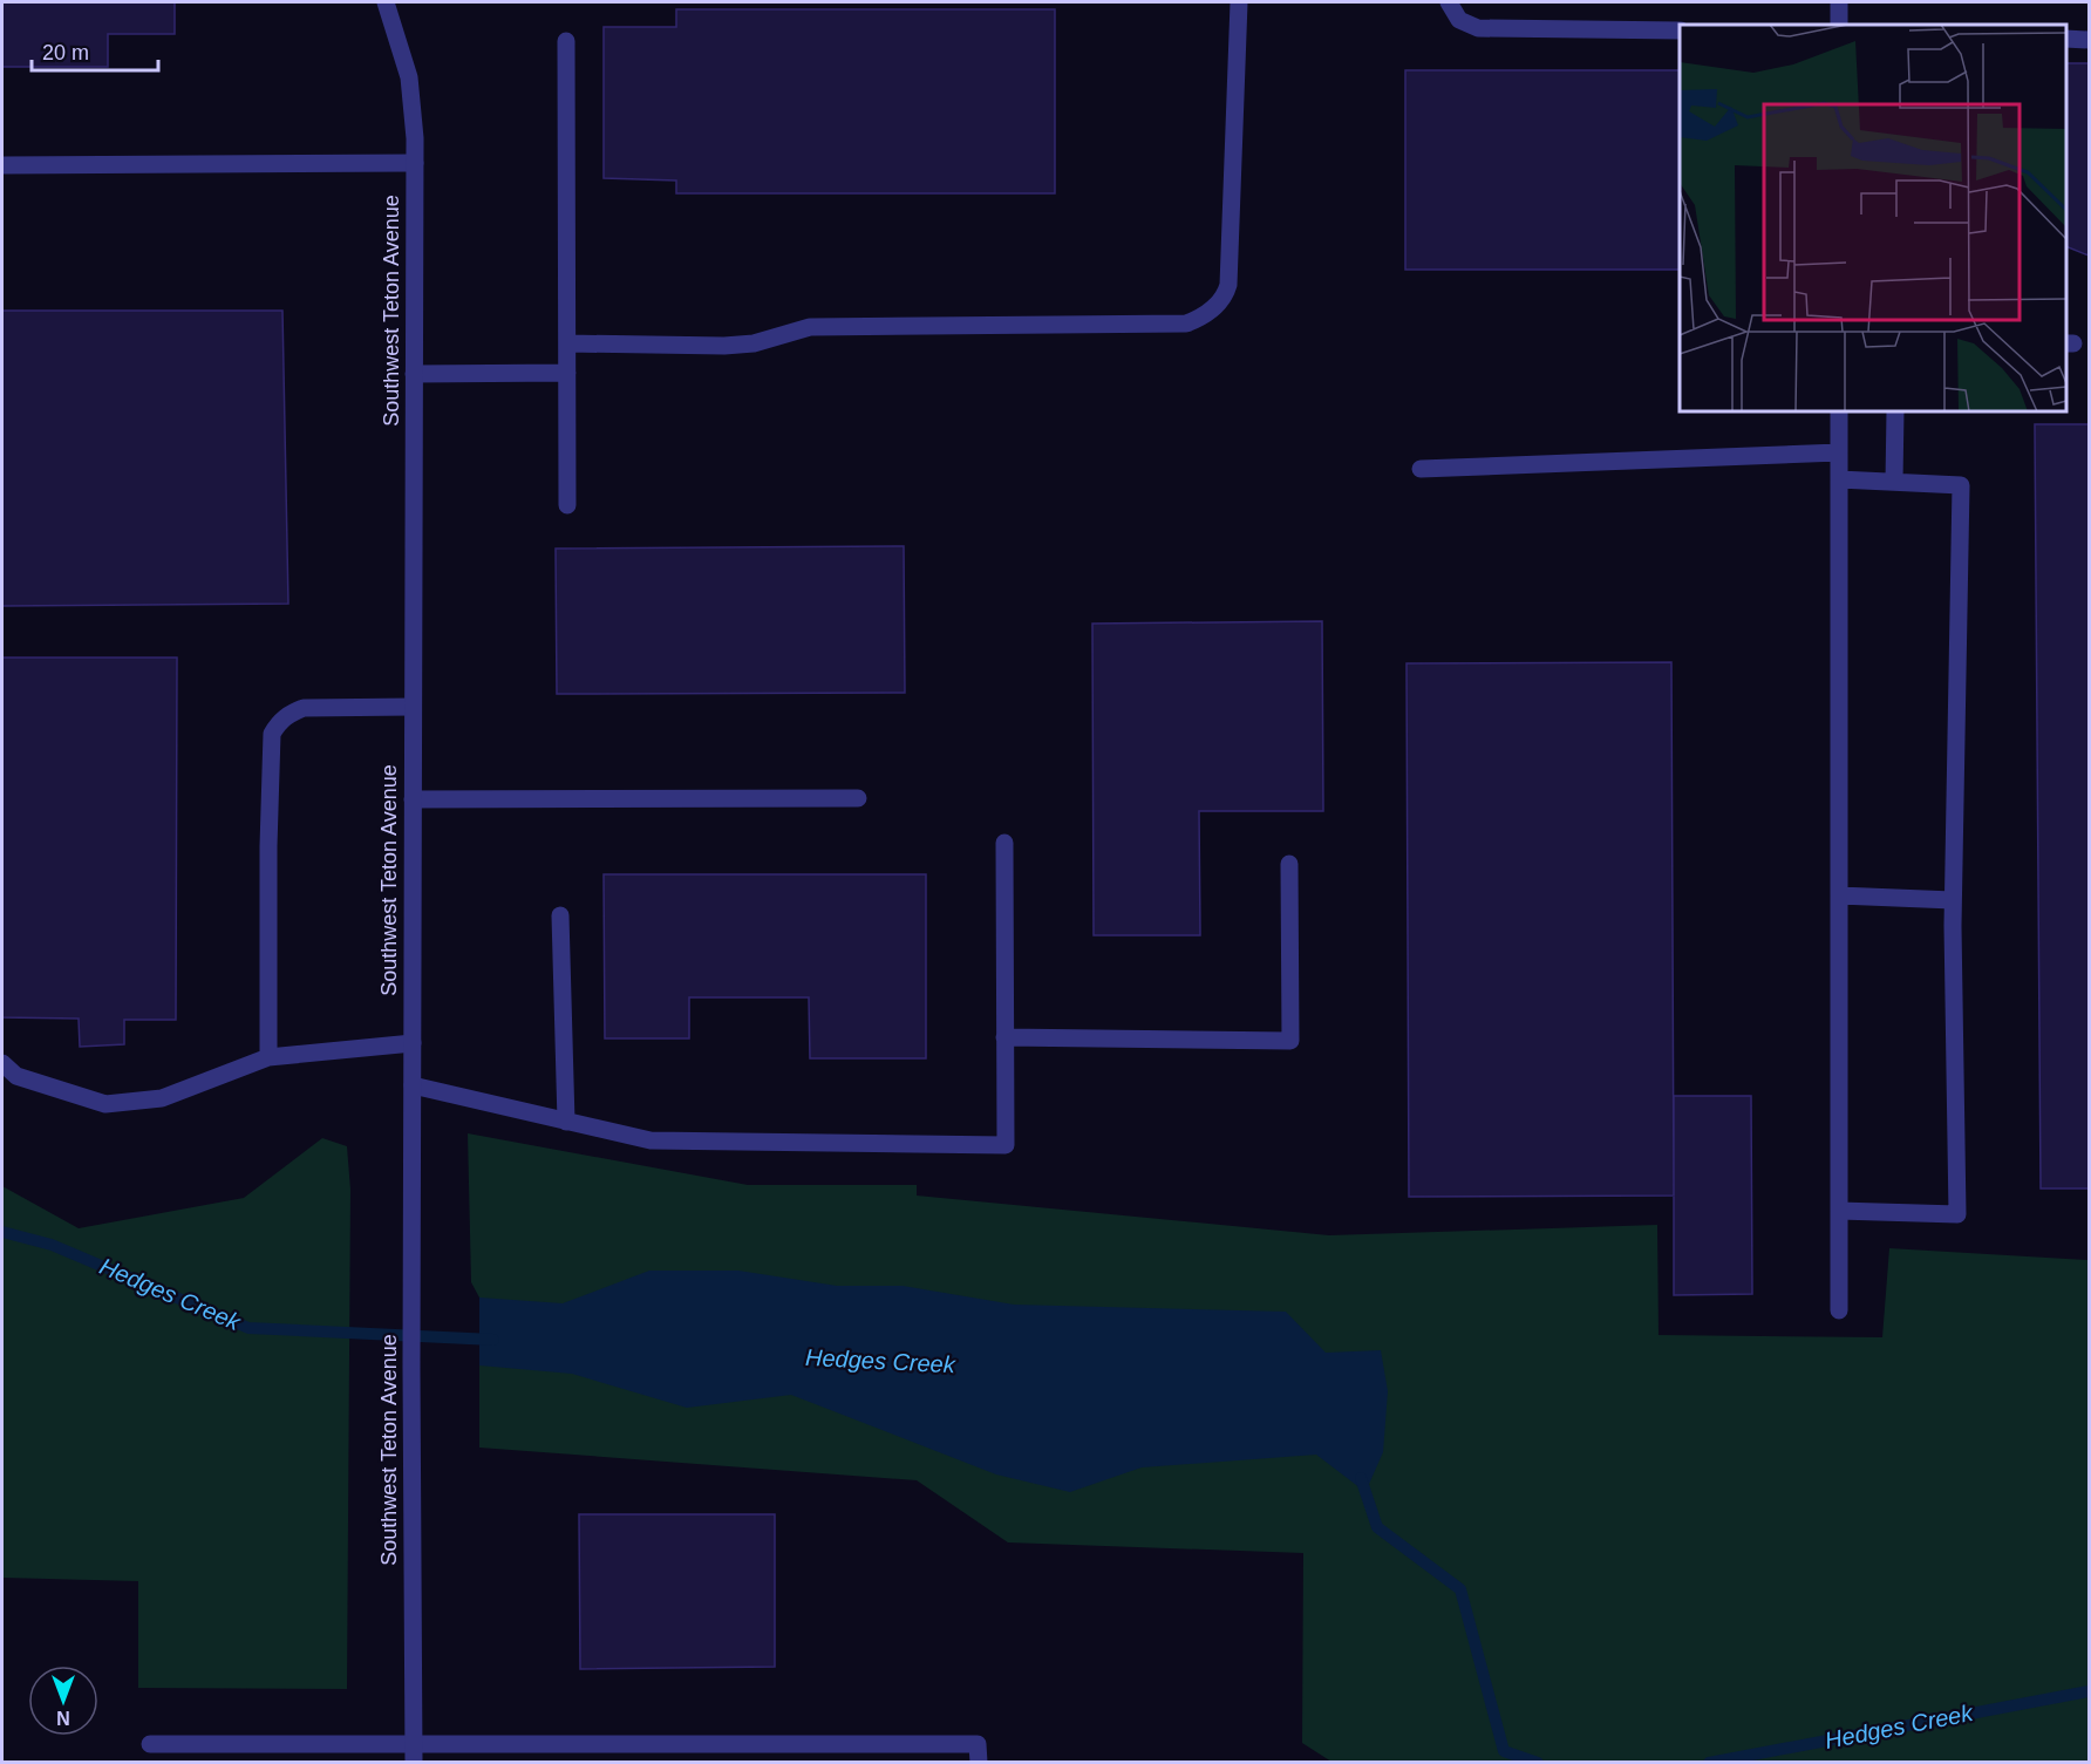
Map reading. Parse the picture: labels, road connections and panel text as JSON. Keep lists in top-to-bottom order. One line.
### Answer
{"streets":{"street":["Southwest Teton Avenue"]},"water":["Hedges Creek"],"scale_bar":"20 m","north":"bottom"}
